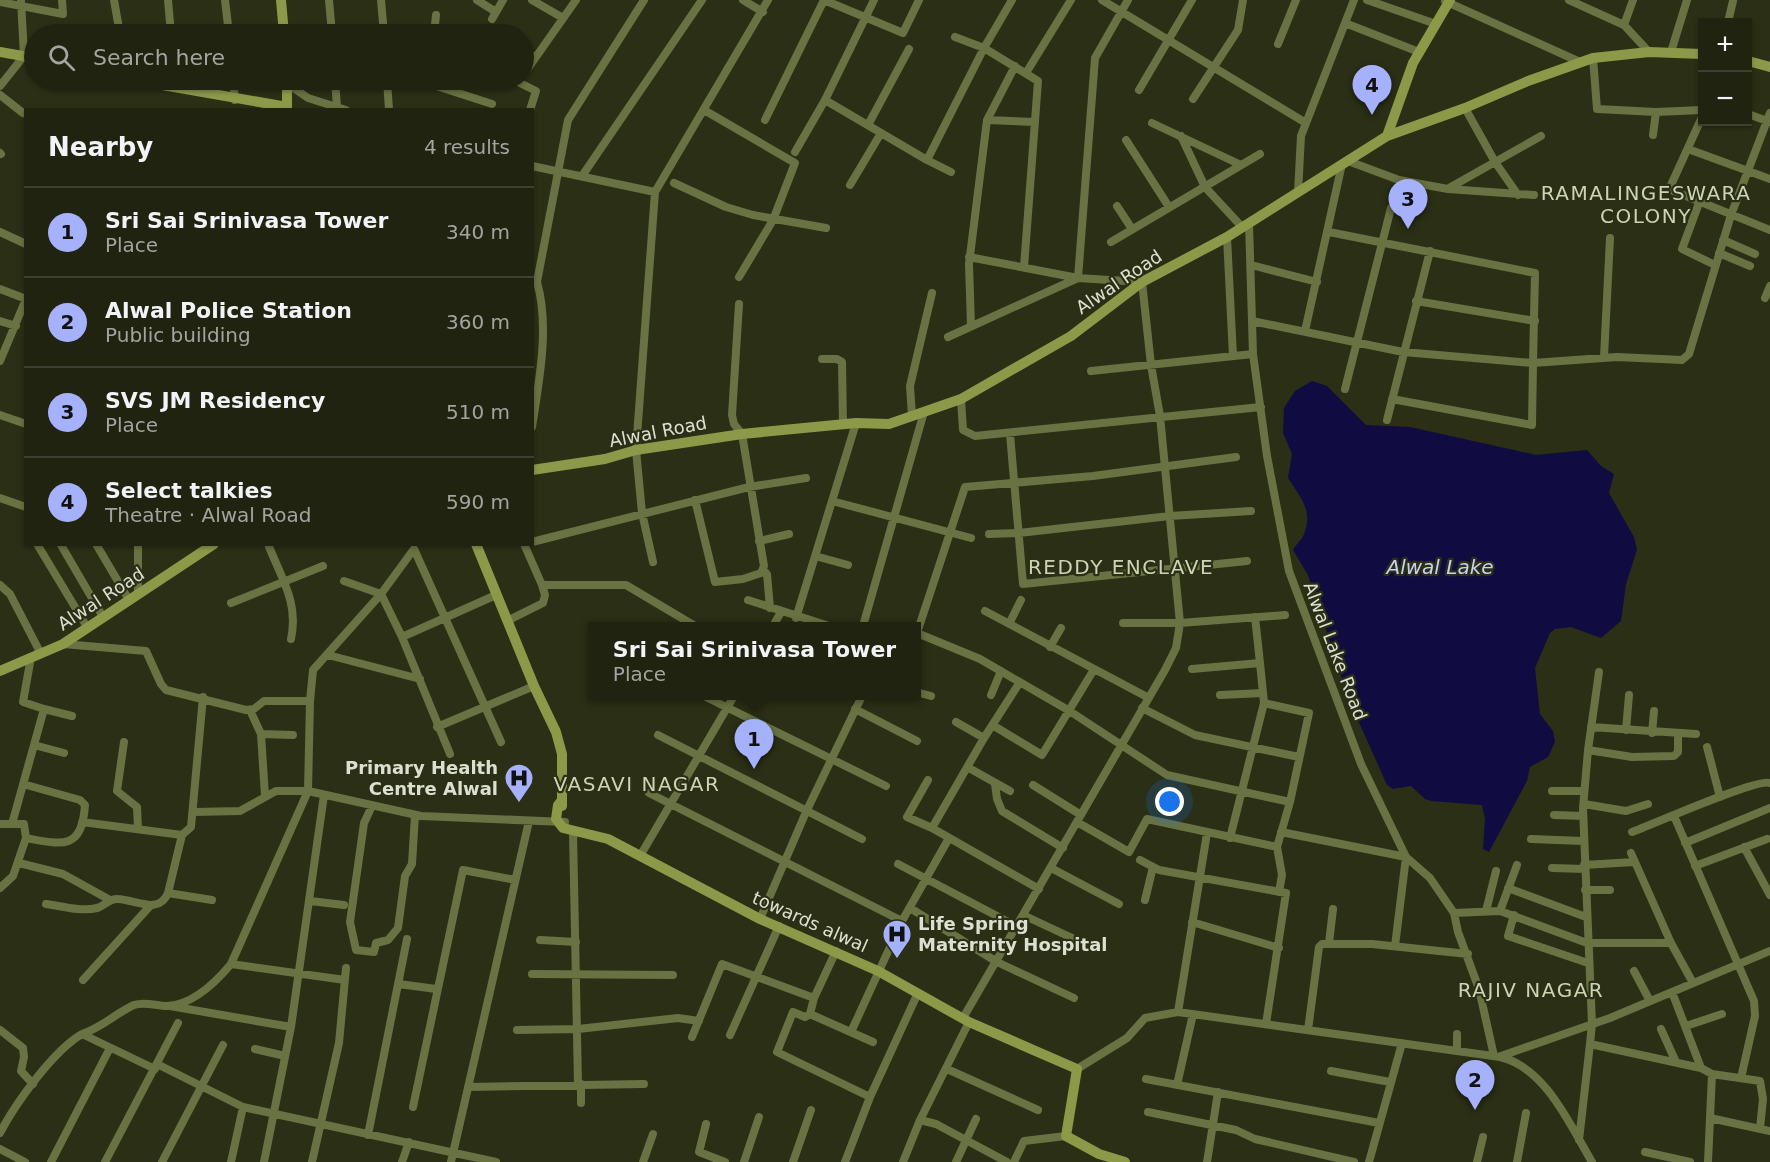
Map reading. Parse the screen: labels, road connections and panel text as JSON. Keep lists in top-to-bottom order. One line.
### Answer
{"streets":{"main road":["Alwal Road","towards alwal"],"street":["Alwal Lake Road"]},"crossings":[["Alwal Road","Alwal Lake Road"]],"districts":["RAMALINGESWARA COLONY","REDDY ENCLAVE","VASAVI NAGAR","RAJIV NAGAR"],"water":["Alwal Lake"],"places":{"hospital":["Primary Health Centre Alwal","Life Spring Maternity Hospital"]},"page":{"map_buttons":["+","−"],"search":"Search here","pins":["4","3","1","2"],"heading":["Nearby","4 results"],"list":[{"mark":"1","name":"Sri Sai Srinivasa Tower","note":"Place","value":"340 m"},{"mark":"2","name":"Alwal Police Station","note":"Public building","value":"360 m"},{"mark":"3","name":"SVS JM Residency","note":"Place","value":"510 m"},{"mark":"4","name":"Select talkies","note":"Theatre · Alwal Road","value":"590 m"}],"popup":["Sri Sai Srinivasa Tower","Place"]}}
